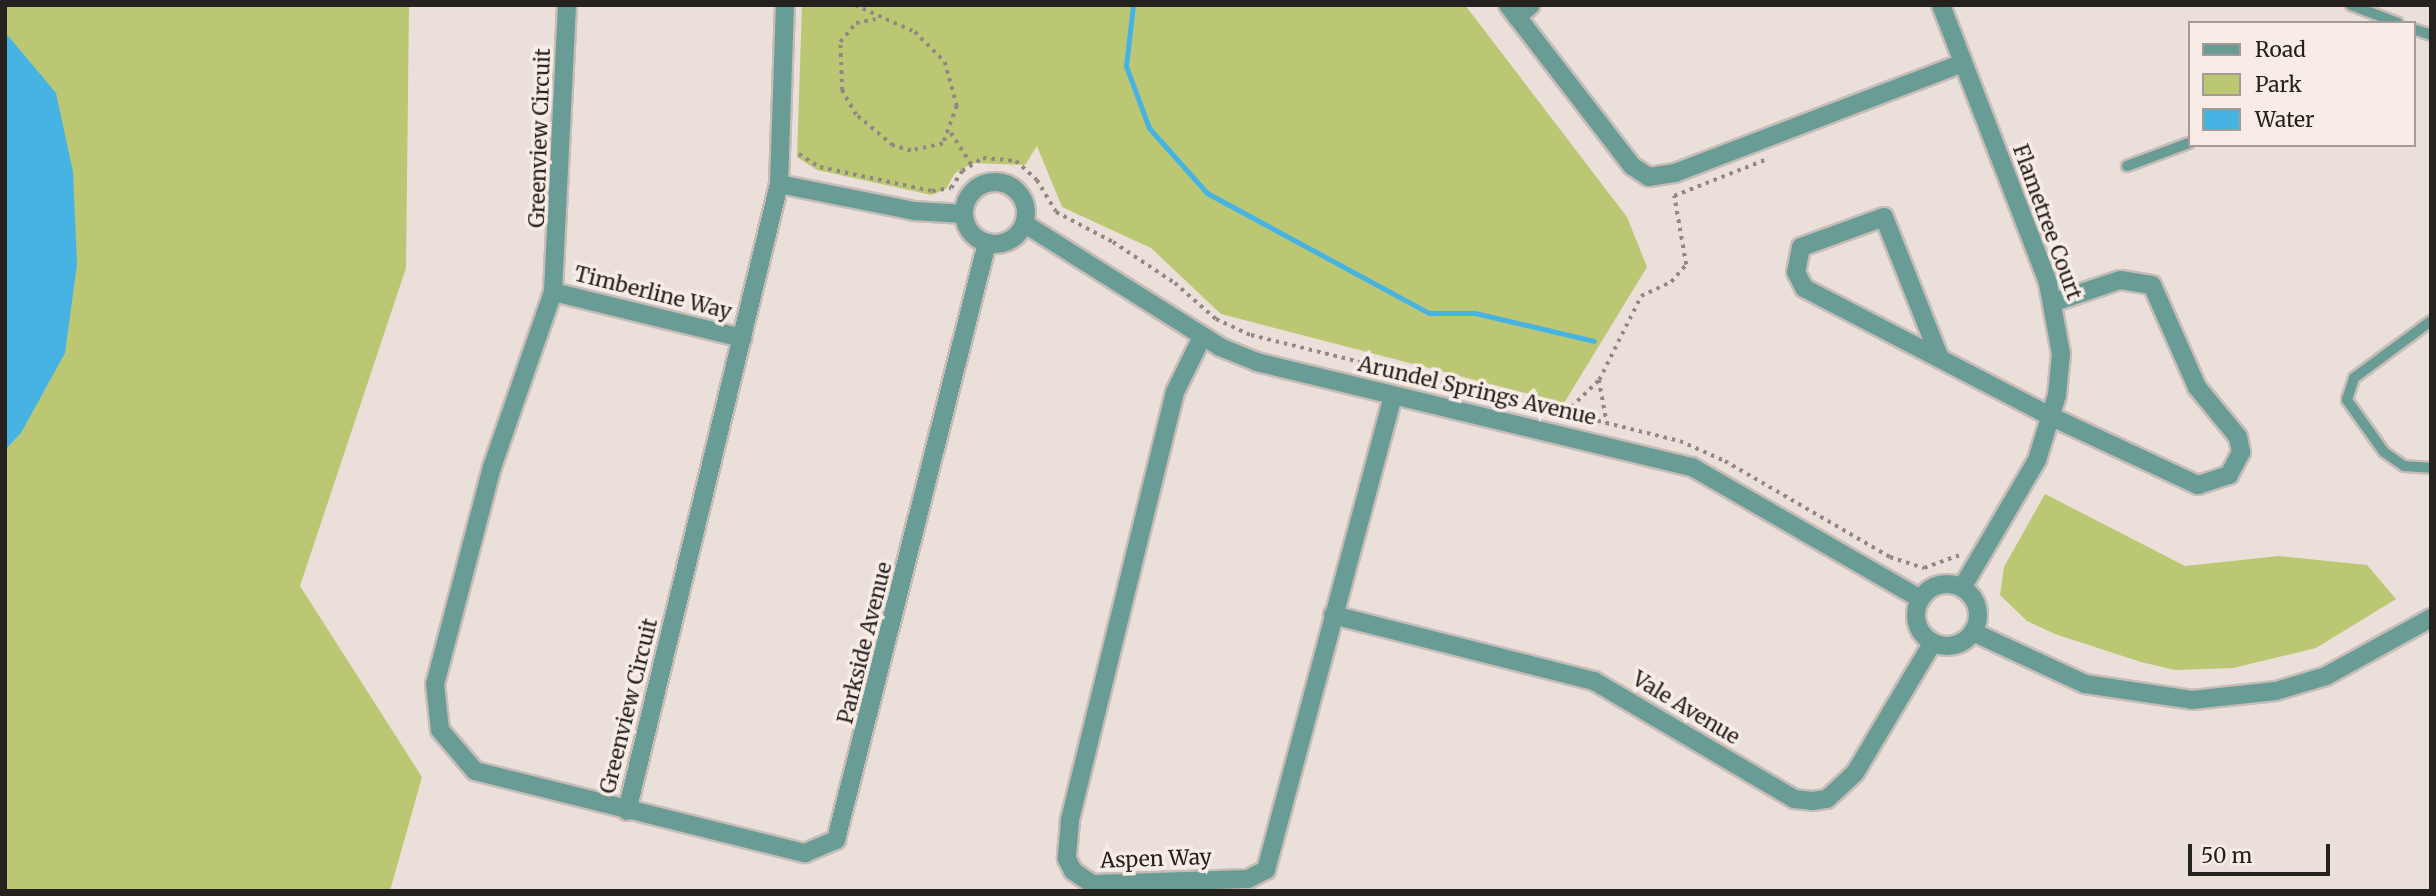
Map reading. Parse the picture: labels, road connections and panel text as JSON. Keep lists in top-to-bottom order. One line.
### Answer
{"streets":{"street":["Greenview Circuit","Flametree Court","Timberline Way","Arundel Springs Avenue","Parkside Avenue","Vale Avenue","Aspen Way"]},"crossings":[["Greenview Circuit","Timberline Way"],["Greenview Circuit","Parkside Avenue"],["Flametree Court","Arundel Springs Avenue"],["Flametree Court","Vale Avenue"],["Arundel Springs Avenue","Parkside Avenue"],["Arundel Springs Avenue","Vale Avenue"],["Arundel Springs Avenue","Aspen Way"],["Vale Avenue","Aspen Way"]],"legend":["Road","Park","Water"],"scale_bar":"50 m"}
